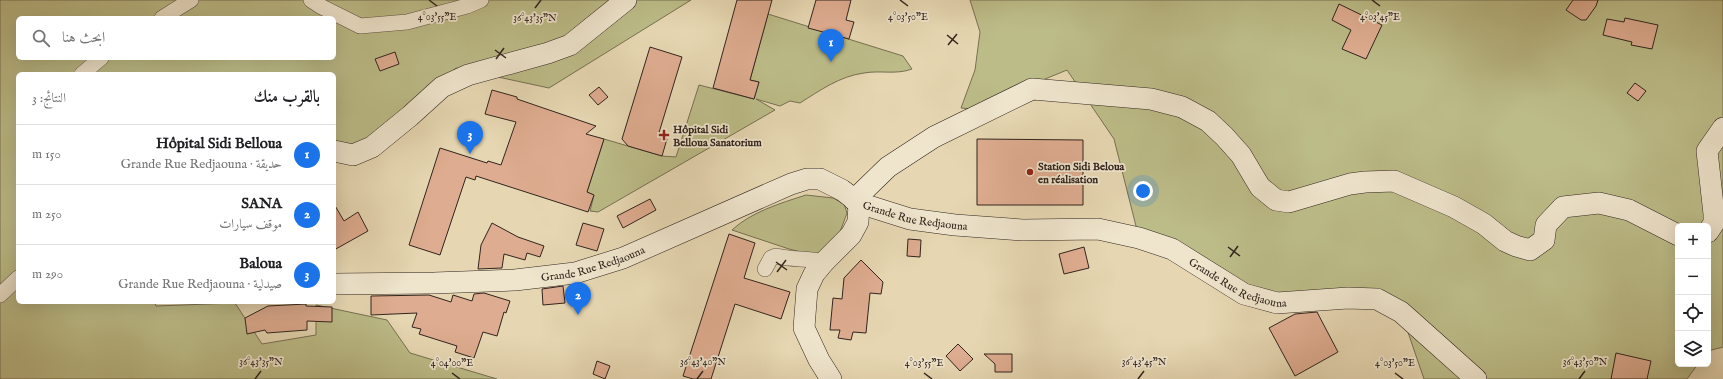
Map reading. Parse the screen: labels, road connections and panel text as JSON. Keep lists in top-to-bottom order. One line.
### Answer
{"streets":{"street":["Grande Rue Redjaouna"]},"places":{"health":["Hôpital Sidi Belloua Sanatorium"],"other":["Station Sidi Beloua en réalisation"]},"page":{"search":"ابحث هنا","pins":["1","3","2"],"heading":["بالقرب منك","النتائج: 3"],"list":[{"mark":"1","name":"Hôpital Sidi Belloua","note":"حديقة · Grande Rue Redjaouna","value":"150 m"},{"mark":"2","name":"SANA","note":"موقف سيارات","value":"250 m"},{"mark":"3","name":"Baloua","note":"صيدلية · Grande Rue Redjaouna","value":"290 m"}],"map_buttons":["+","−"]},"coordinates":["4°03'55\"E","4°03'50\"E","4°03'45\"E","36°43'35\"N","36°43'40\"N","36°43'45\"N","36°43'50\"N","4°04'00\"E"]}
